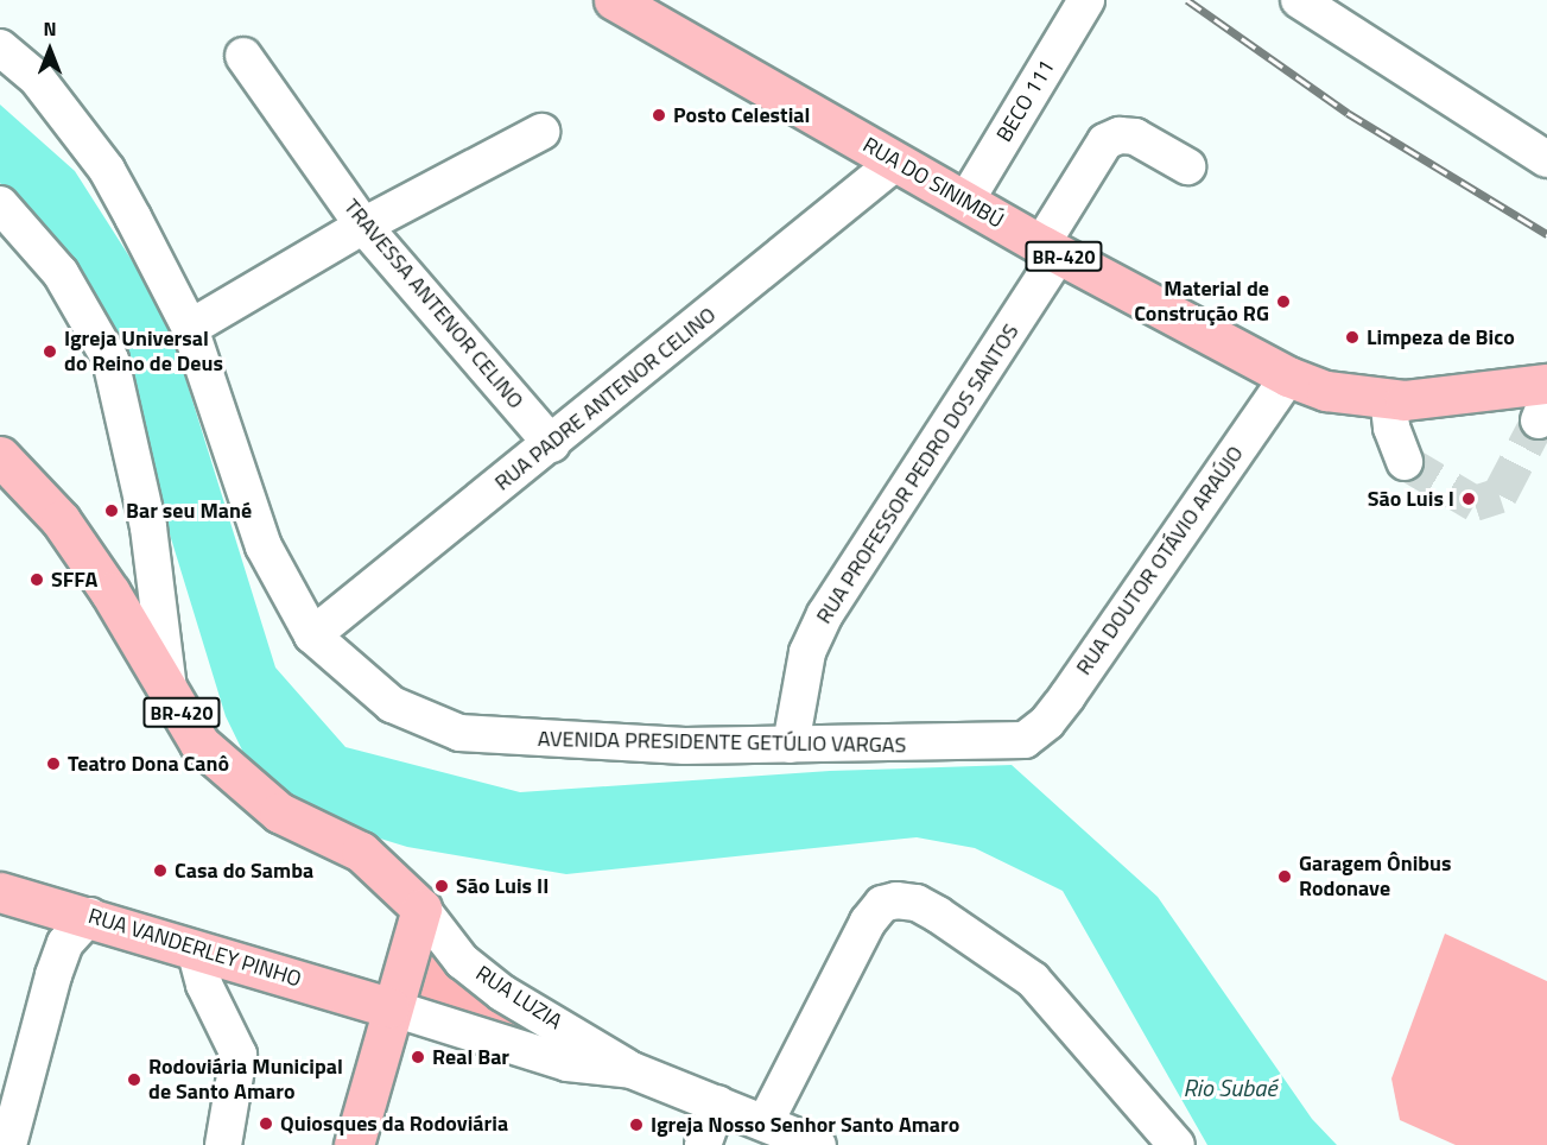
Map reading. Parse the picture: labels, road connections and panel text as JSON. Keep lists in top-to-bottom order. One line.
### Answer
{"streets":{"main road":["RUA DO SINIMBÚ","BR-420","RUA VANDERLEY PINHO"],"street":["BECO 111","TRAVESSA ANTENOR CELINO","RUA PADRE ANTENOR CELINO","RUA PROFESSOR PEDRO DOS SANTOS","RUA DOUTOR OTÁVIO ARAÚJO","AVENIDA PRESIDENTE GETÚLIO VARGAS","RUA LUZIA"]},"crossings":[["BECO 111","RUA DO SINIMBÚ"],["RUA DO SINIMBÚ","RUA PADRE ANTENOR CELINO"],["RUA DO SINIMBÚ","RUA PROFESSOR PEDRO DOS SANTOS"],["RUA DO SINIMBÚ","RUA DOUTOR OTÁVIO ARAÚJO"],["BR-420","RUA LUZIA"],["TRAVESSA ANTENOR CELINO","RUA PADRE ANTENOR CELINO"],["RUA PADRE ANTENOR CELINO","AVENIDA PRESIDENTE GETÚLIO VARGAS"],["RUA PROFESSOR PEDRO DOS SANTOS","AVENIDA PRESIDENTE GETÚLIO VARGAS"],["RUA DOUTOR OTÁVIO ARAÚJO","AVENIDA PRESIDENTE GETÚLIO VARGAS"],["RUA VANDERLEY PINHO","RUA LUZIA"]],"water":["Rio Subaé"],"places":["Posto Celestial","Material de Construção RG","Limpeza de Bico","Igreja Universal do Reino de Deus","São Luis I","Bar seu Mané","SFFA","Teatro Dona Canô","Casa do Samba","Garagem Ônibus Rodonave","São Luis II","Real Bar","Rodoviária Municipal de Santo Amaro","Quiosques da Rodoviária","Igreja Nosso Senhor Santo Amaro"],"north":"top"}
